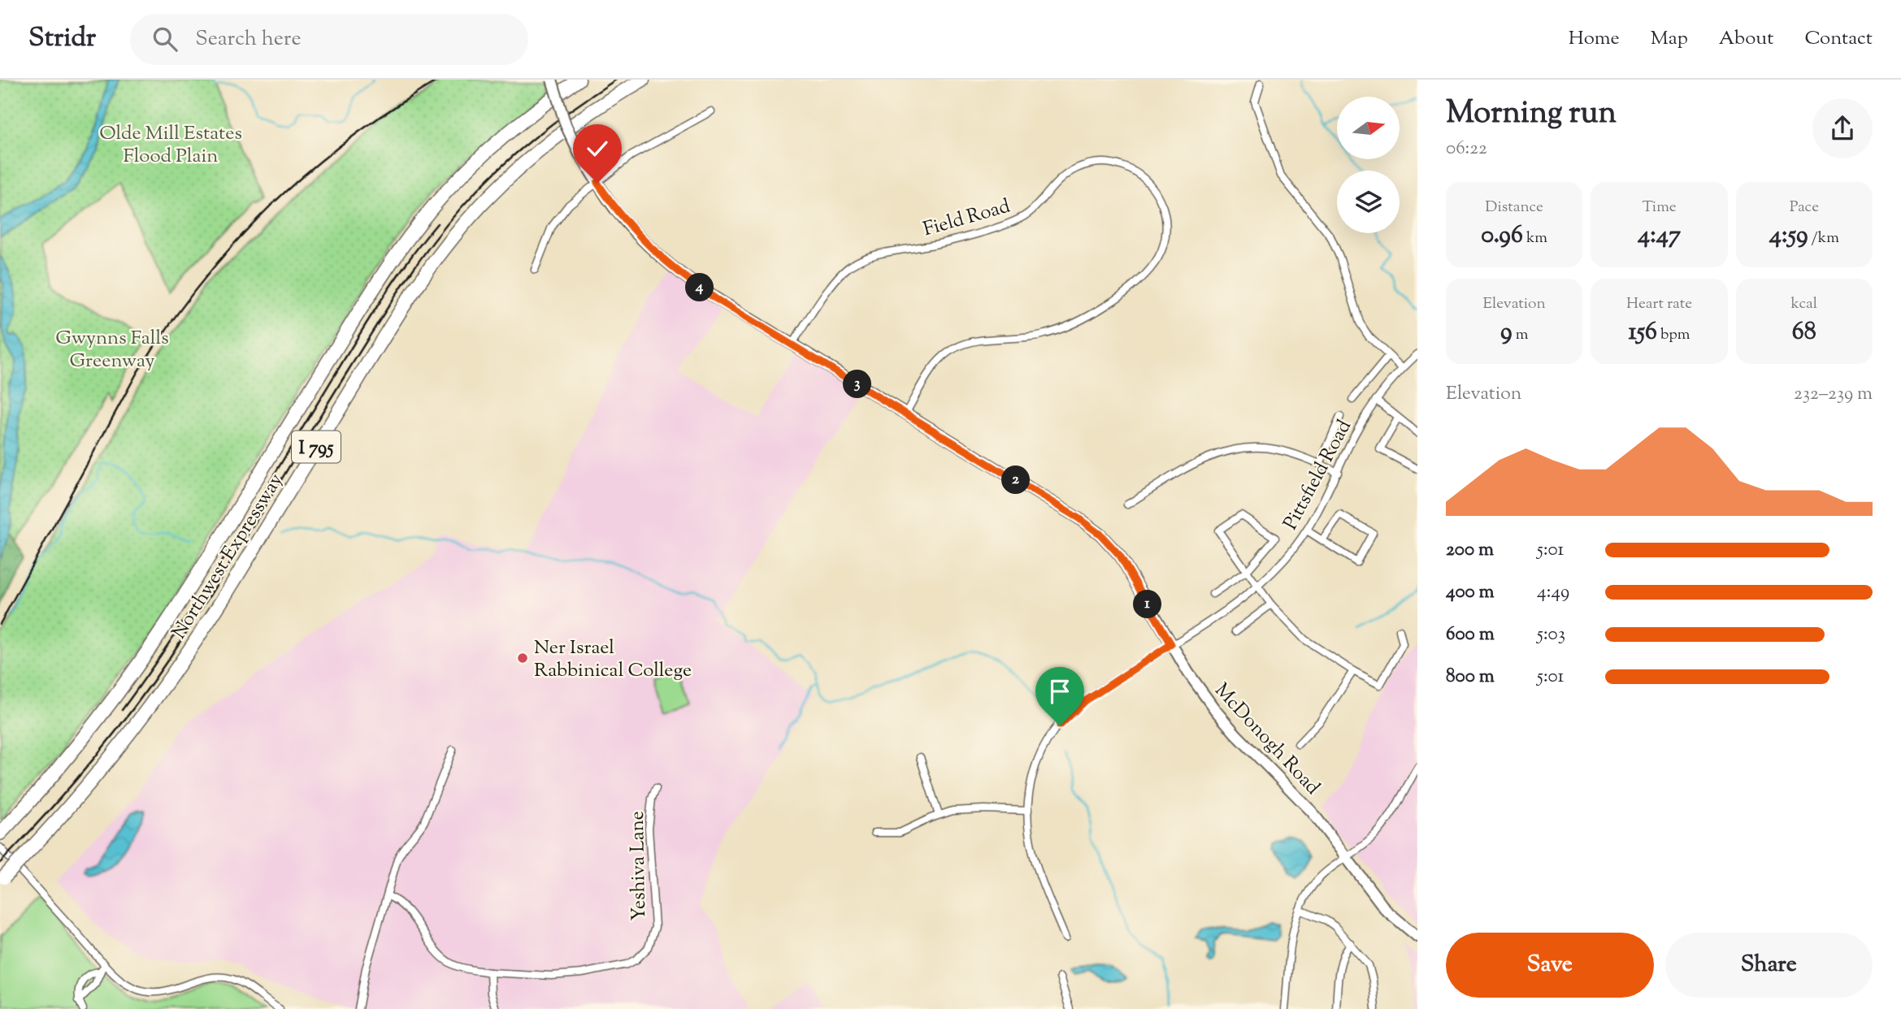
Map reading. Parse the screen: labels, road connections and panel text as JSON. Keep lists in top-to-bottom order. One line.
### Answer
{"streets":{"highway":["I 795","Northwest Expressway"],"main road":["McDonogh Road"],"street":["Field Road","Pittsfield Road","Yeshiva Lane"]},"crossings":[["Field Road","McDonogh Road"],["Pittsfield Road","McDonogh Road"]],"parks":["Olde Mill Estates Flood Plain","Gwynns Falls Greenway"],"places":["Ner Israel Rabbinical College"],"north":"right","page":{"header":"Stridr","search":"Search here","nav":["Home","Map","About","Contact"],"heading":["Morning run","06:22"],"stats":[["Distance","0.96 km"],["Time","4:47"],["Pace","4:59 /km"],["Elevation","9 m"],["Heart rate","156 bpm"],["kcal","68"]],"pins":["4","3","2","1"],"chart":["Elevation","232–239 m"],"list":[{"name":"200 m","note":"5:01"},{"name":"400 m","note":"4:49"},{"name":"600 m","note":"5:03"},{"name":"800 m","note":"5:01"}],"buttons":["Save","Share"]}}
